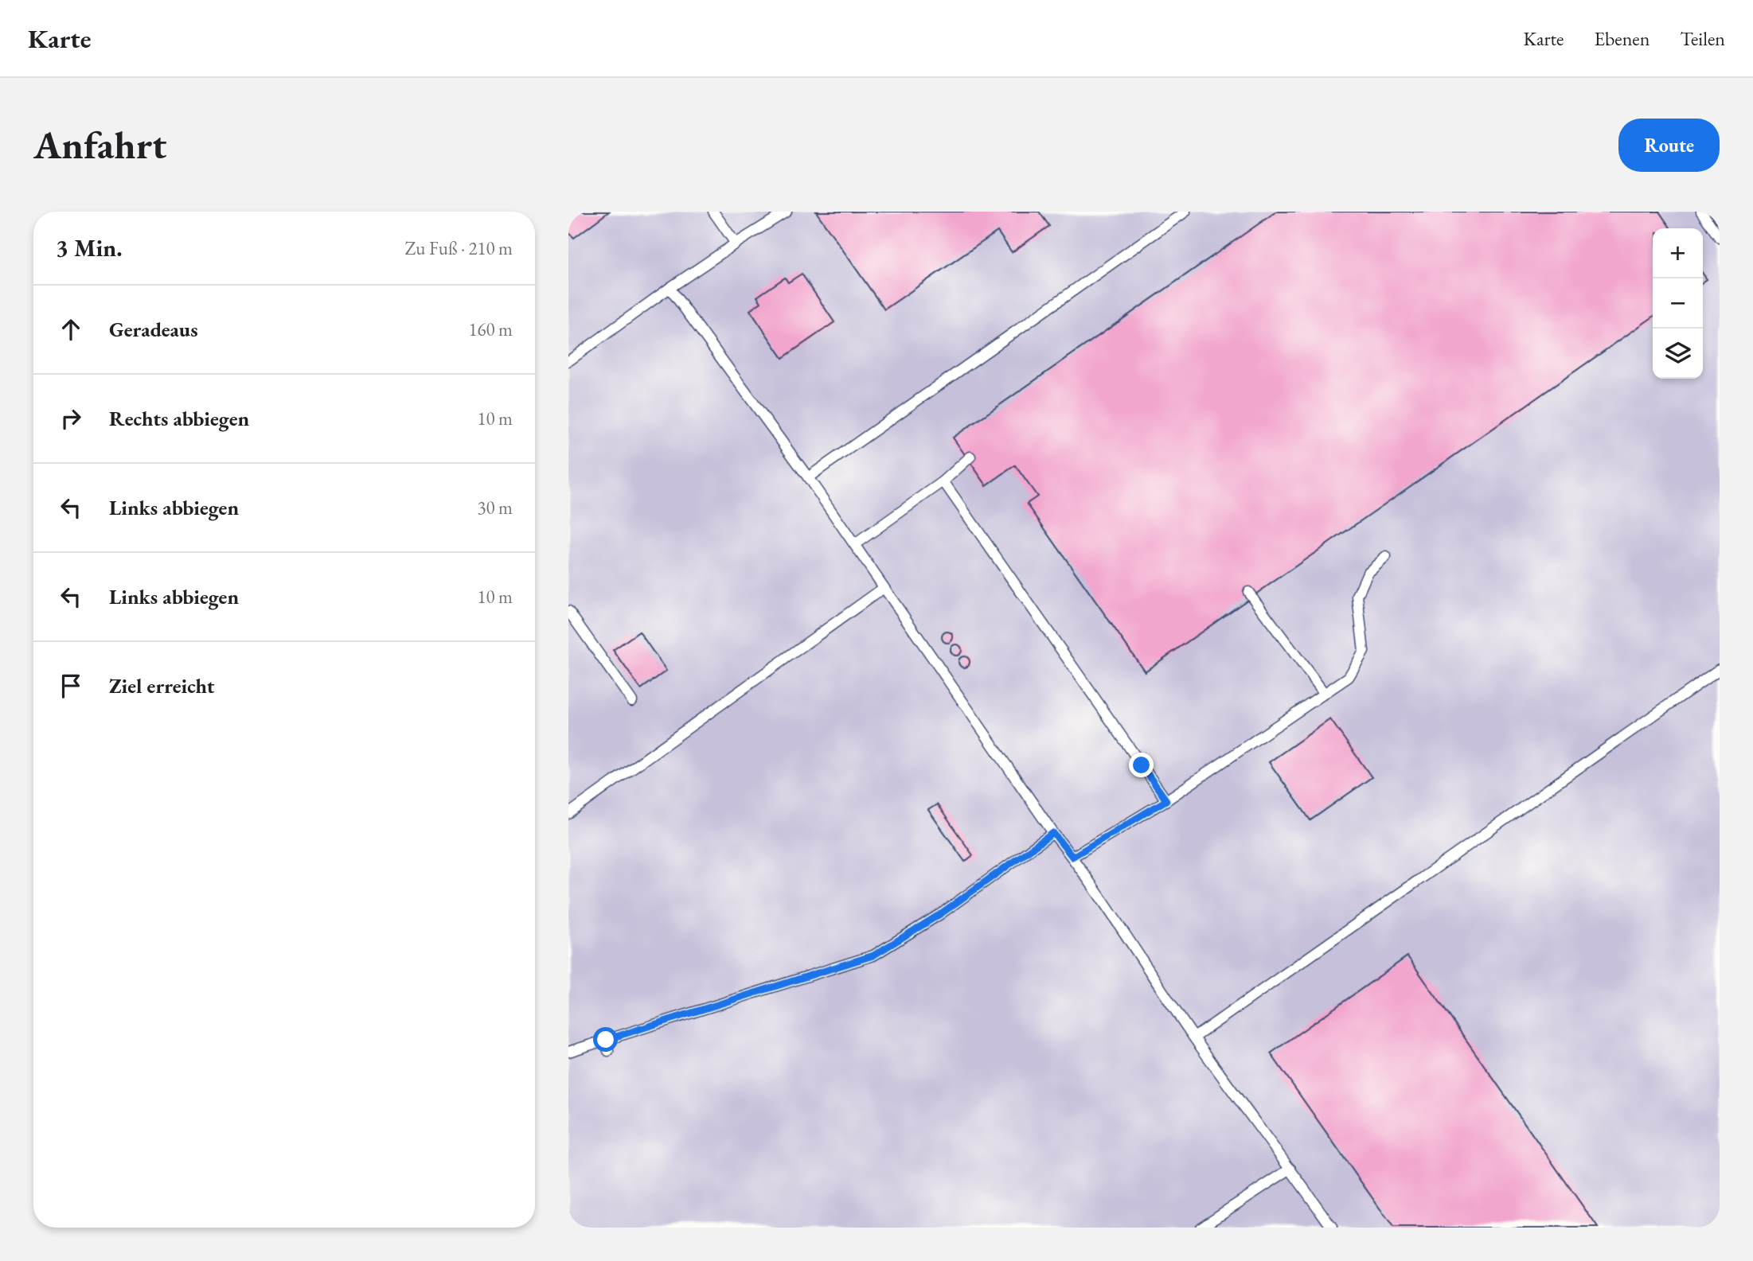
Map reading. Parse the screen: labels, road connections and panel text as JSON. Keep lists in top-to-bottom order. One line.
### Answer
{"page":{"header":"Karte","nav":["Karte","Ebenen","Teilen"],"buttons":"Route","title":"Anfahrt","heading":["3 Min.","Zu Fuß · 210 m"],"map_buttons":["+","−"],"list":[["Geradeaus","160 m"],["Rechts abbiegen","10 m"],["Links abbiegen","30 m"],["Links abbiegen","10 m"],"Ziel erreicht"]}}
